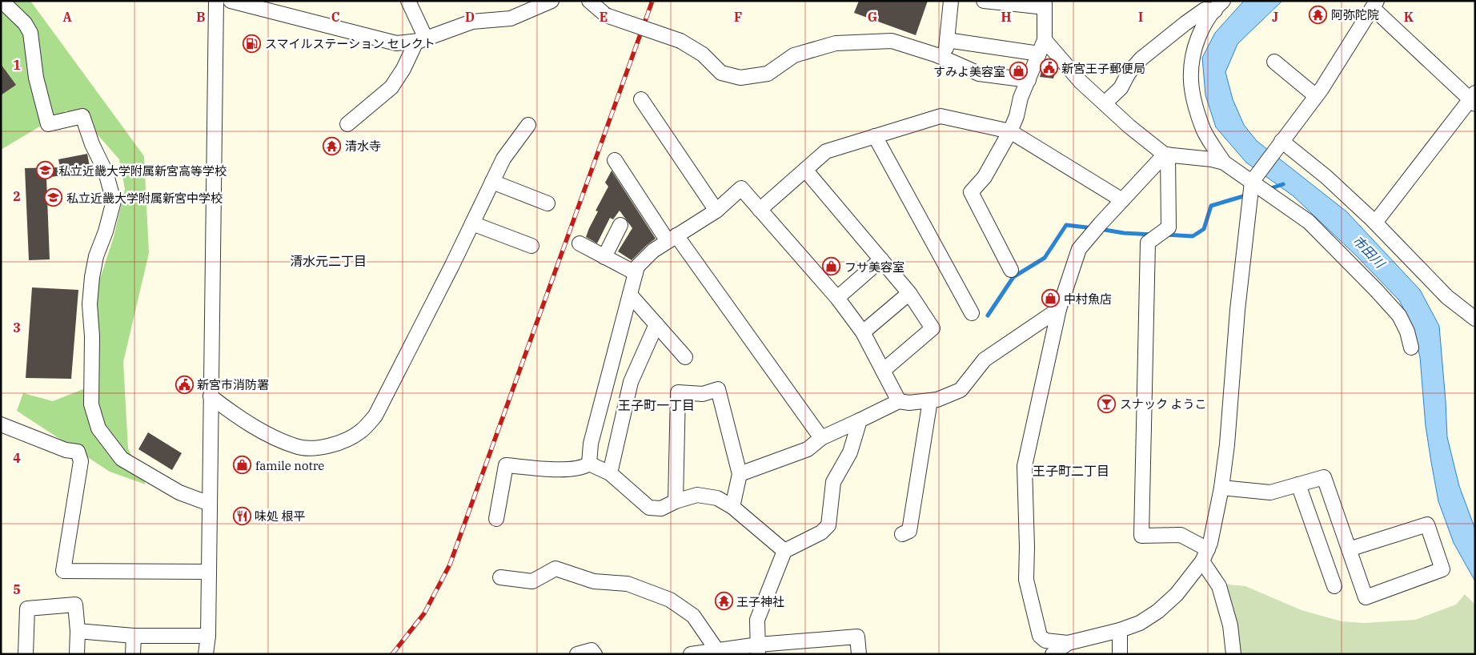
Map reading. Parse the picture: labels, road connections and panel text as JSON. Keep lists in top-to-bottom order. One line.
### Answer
{"districts":["清水元二丁目","王子町一丁目","王子町二丁目"],"water":["市田川"],"places":{"temple":["阿弥陀院","清水寺","王子神社"],"fuel station":["スマイルステーション セレクト"],"public building":["新宮王子郵便局","新宮市消防署"],"shop":["すみよ美容室","フサ美容室","中村魚店","famile notre"],"school or university":["私立近畿大学附属新宮高等学校","私立近畿大学附属新宮中学校"],"bar":["スナック ようこ"],"restaurant":["味処 根平"]},"grid":{"columns":["A","B","C","D","E","F","G","H","I","J","K"],"rows":["1","2","3","4","5"]}}
